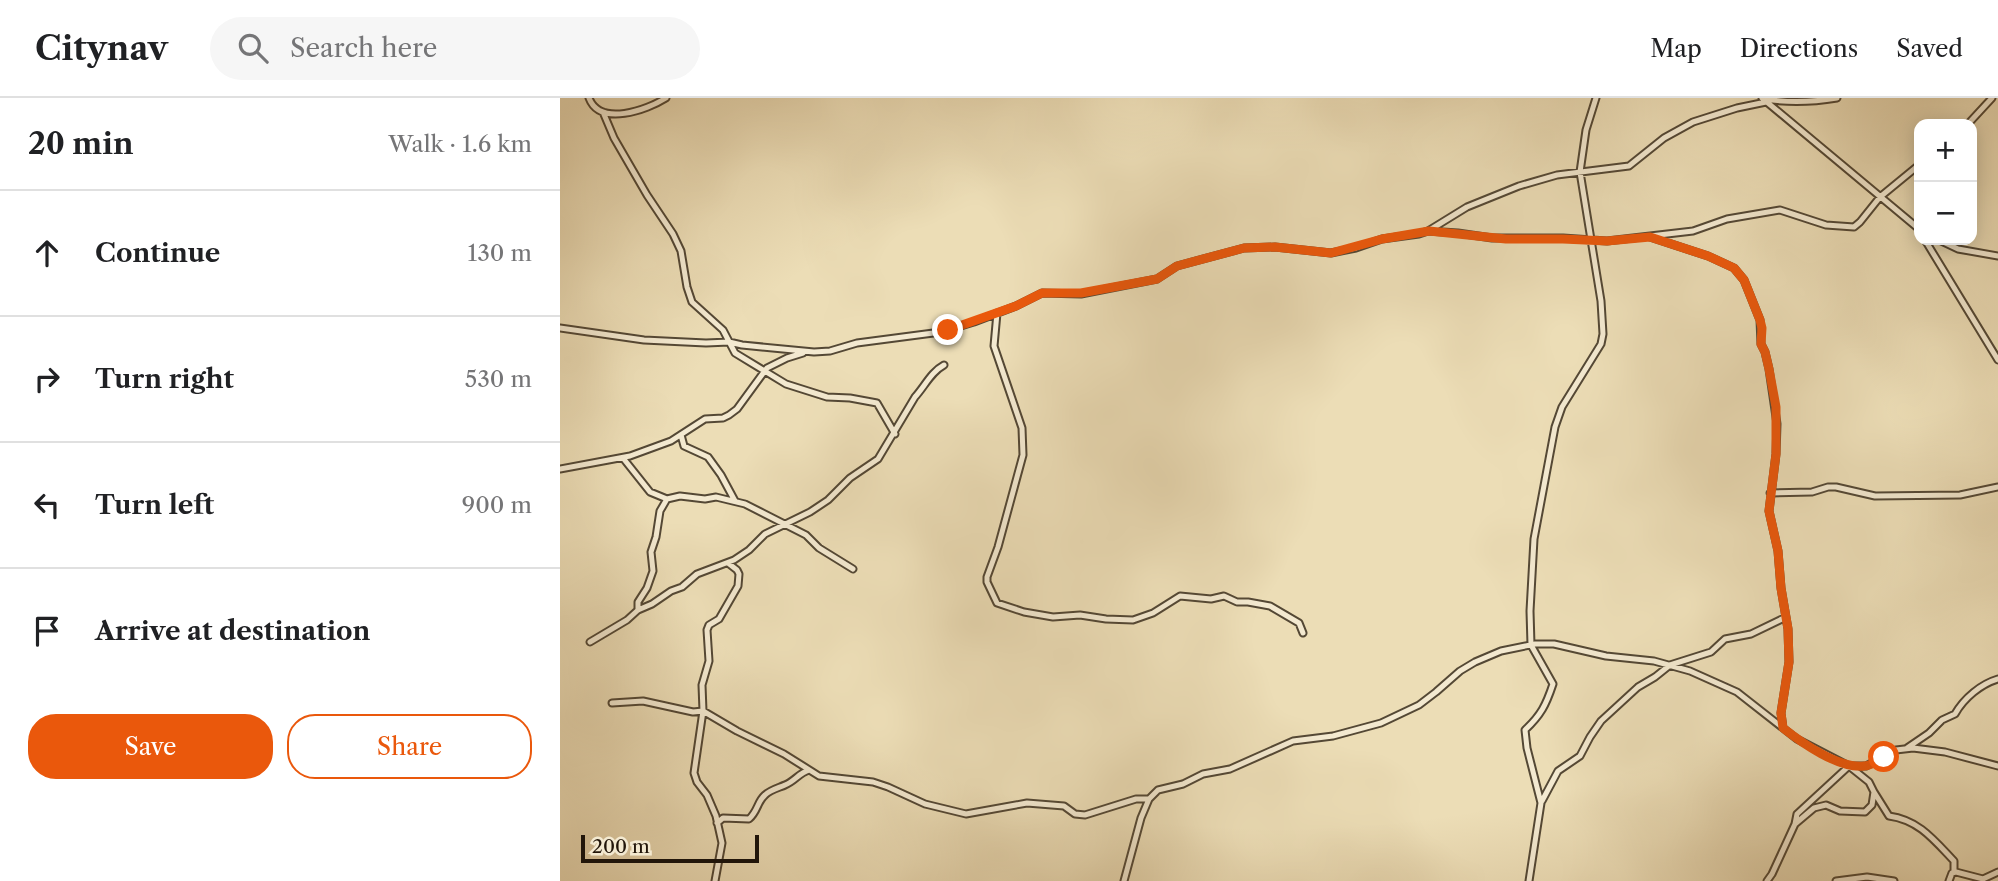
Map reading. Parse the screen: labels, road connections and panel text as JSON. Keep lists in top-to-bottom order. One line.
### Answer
{"scale_bar":"200 m","page":{"header":"Citynav","search":"Search here","nav":["Map","Directions","Saved"],"heading":["20 min","Walk · 1.6 km"],"map_buttons":["+","−"],"list":[["Continue","130 m"],["Turn right","530 m"],["Turn left","900 m"],"Arrive at destination"],"buttons":["Save","Share"],"scale":"200 m"}}
